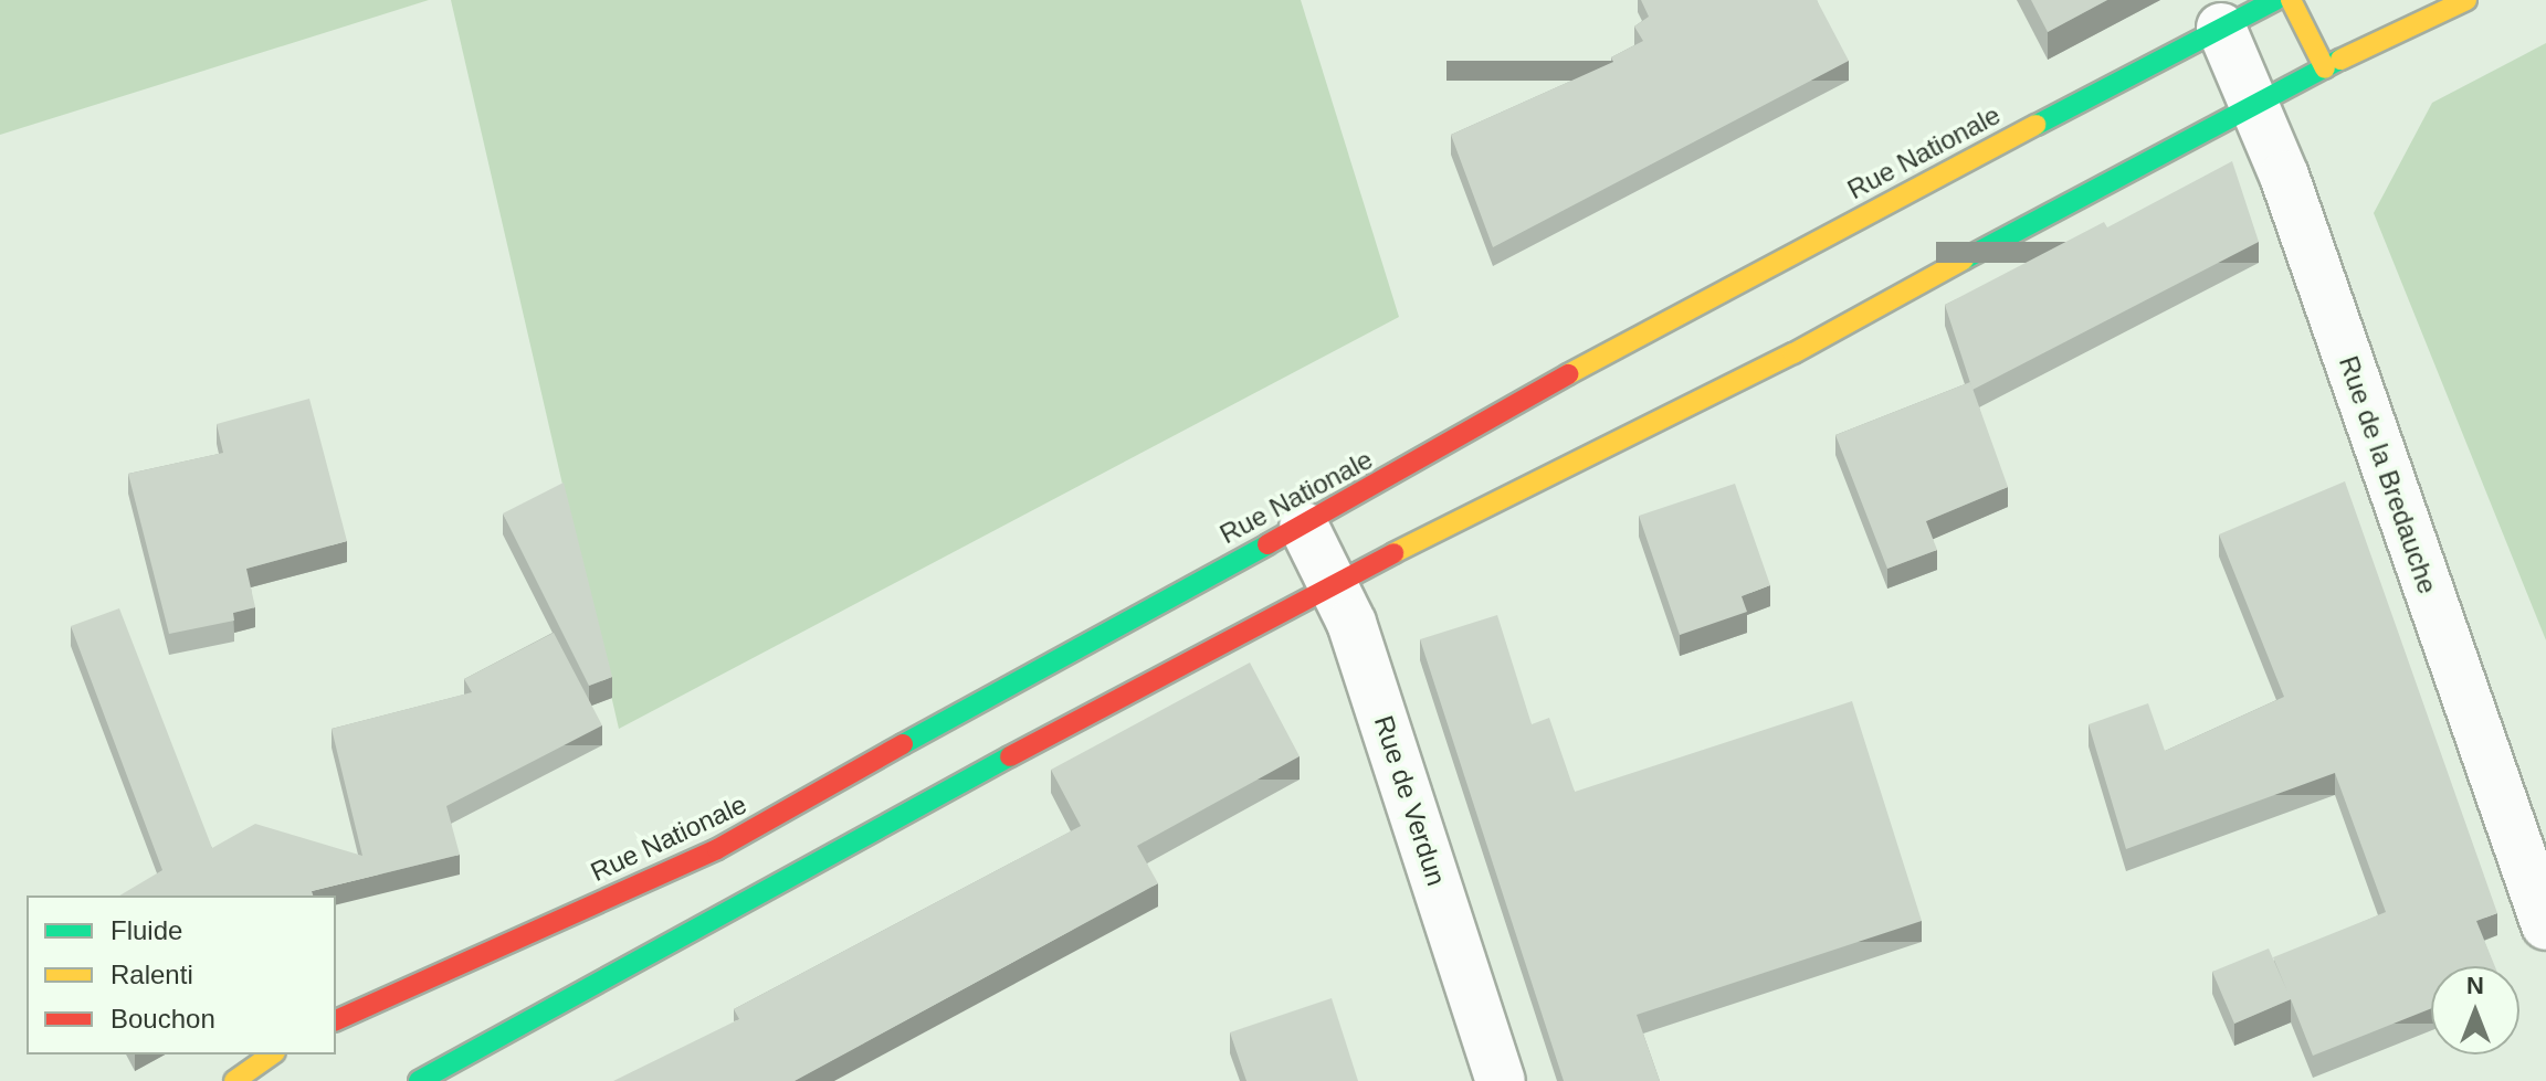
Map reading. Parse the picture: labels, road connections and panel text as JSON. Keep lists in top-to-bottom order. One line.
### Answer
{"streets":{"main road":["Rue Nationale"],"street":["Rue de la Bredauche","Rue de Verdun"]},"crossings":[["Rue Nationale","Rue de la Bredauche"],["Rue Nationale","Rue de Verdun"]],"legend":["Fluide","Ralenti","Bouchon"],"north":"top"}
